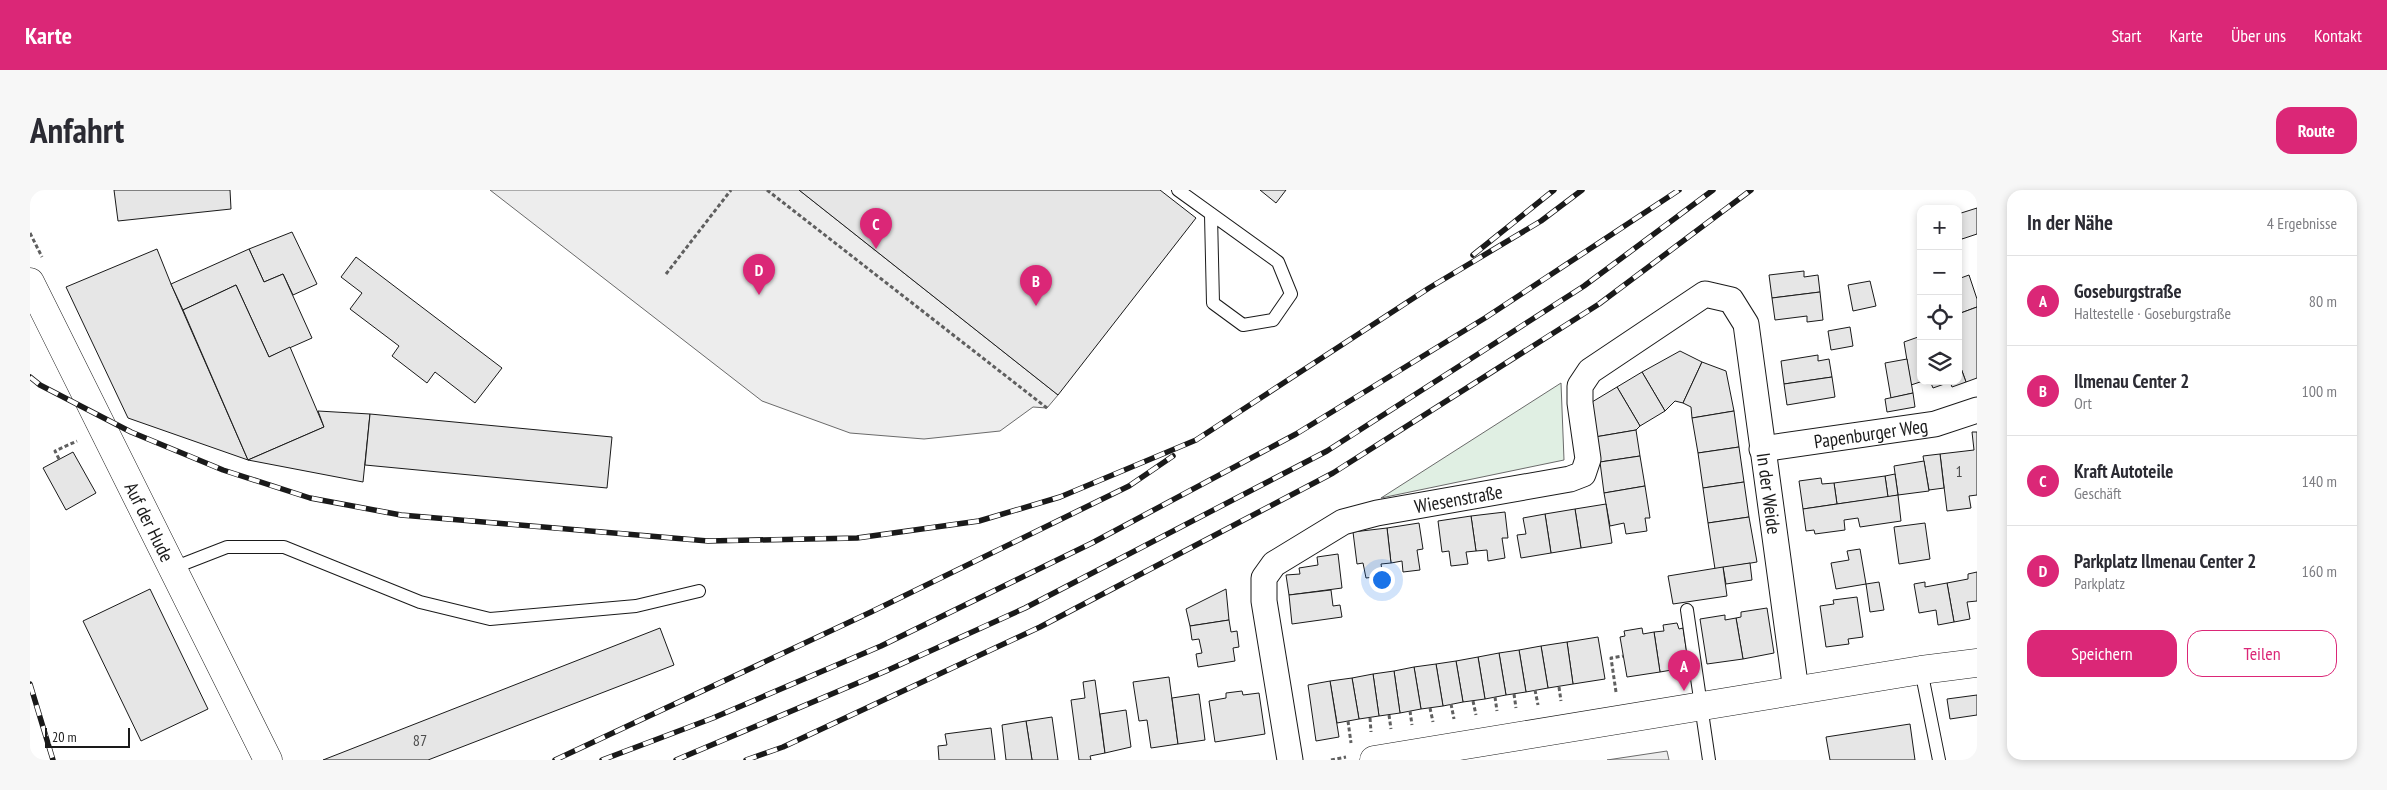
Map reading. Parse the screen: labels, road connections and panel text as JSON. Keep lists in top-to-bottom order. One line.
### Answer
{"streets":{"street":["Papenburger Weg","In der Weide","Wiesenstraße","Auf der Hude"]},"crossings":[["Papenburger Weg","In der Weide"],["In der Weide","Wiesenstraße"]],"house_numbers":["1","87"],"scale_bar":"20 m","page":{"header":"Karte","nav":["Start","Karte","Über uns","Kontakt"],"title":"Anfahrt","buttons":["Route",["Speichern","Teilen"]],"heading":["In der Nähe","4 Ergebnisse"],"map_buttons":["+","−"],"pins":["C","D","B","A"],"list":[{"mark":"A","name":"Goseburgstraße","note":"Haltestelle · Goseburgstraße","value":"80 m"},{"mark":"B","name":"Ilmenau Center 2","note":"Ort","value":"100 m"},{"mark":"C","name":"Kraft Autoteile","note":"Geschäft","value":"140 m"},{"mark":"D","name":"Parkplatz Ilmenau Center 2","note":"Parkplatz","value":"160 m"}],"scale":"20 m"}}
